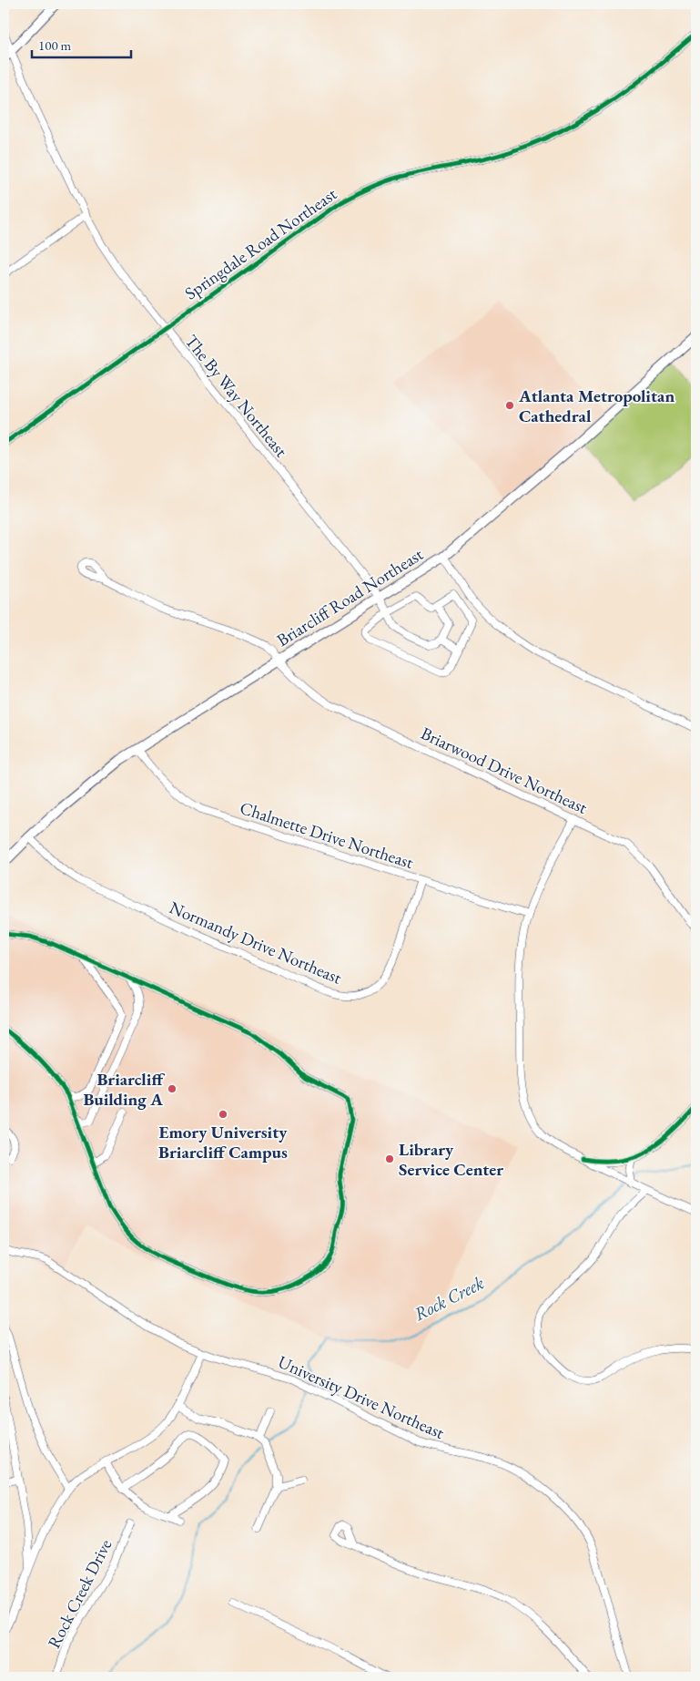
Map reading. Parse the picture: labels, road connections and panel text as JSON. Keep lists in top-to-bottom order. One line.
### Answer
{"streets":{"main road":["Briarcliff Road Northeast"],"street":["Springdale Road Northeast","The By Way Northeast","Briarwood Drive Northeast","Chalmette Drive Northeast","Normandy Drive Northeast","University Drive Northeast","Rock Creek Drive"]},"crossings":[["Springdale Road Northeast","The By Way Northeast"],["The By Way Northeast","Briarcliff Road Northeast"],["Briarcliff Road Northeast","Briarwood Drive Northeast"],["Briarcliff Road Northeast","Chalmette Drive Northeast"],["Briarcliff Road Northeast","Normandy Drive Northeast"],["Chalmette Drive Northeast","Normandy Drive Northeast"]],"water":["Rock Creek"],"places":["Atlanta Metropolitan Cathedral","Briarcliff Building A","Emory University Briarcliff Campus","Library Service Center"],"scale_bar":"100 m"}
